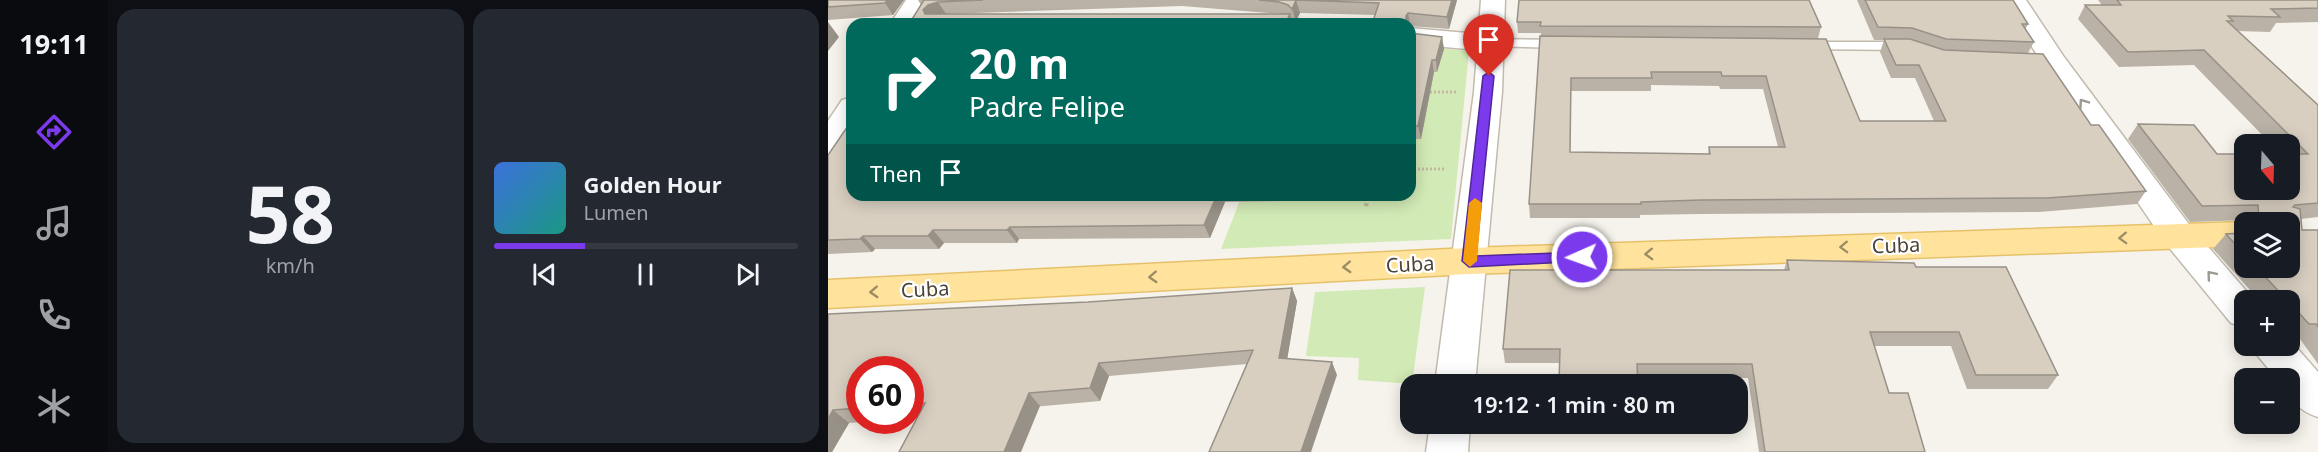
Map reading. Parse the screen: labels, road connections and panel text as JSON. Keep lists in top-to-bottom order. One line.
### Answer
{"streets":{"main road":["Cuba"]},"one_way":["Cuba"],"north":"bottom","page":{"tabs":"19:11","tile":["58","km/h"],"turn":["20 m","Padre Felipe"],"map_buttons":["+","−"],"then":"Then","song":["Golden Hour","Lumen"],"limit":"60","trip":"19:12 · 1 min · 80 m"}}
